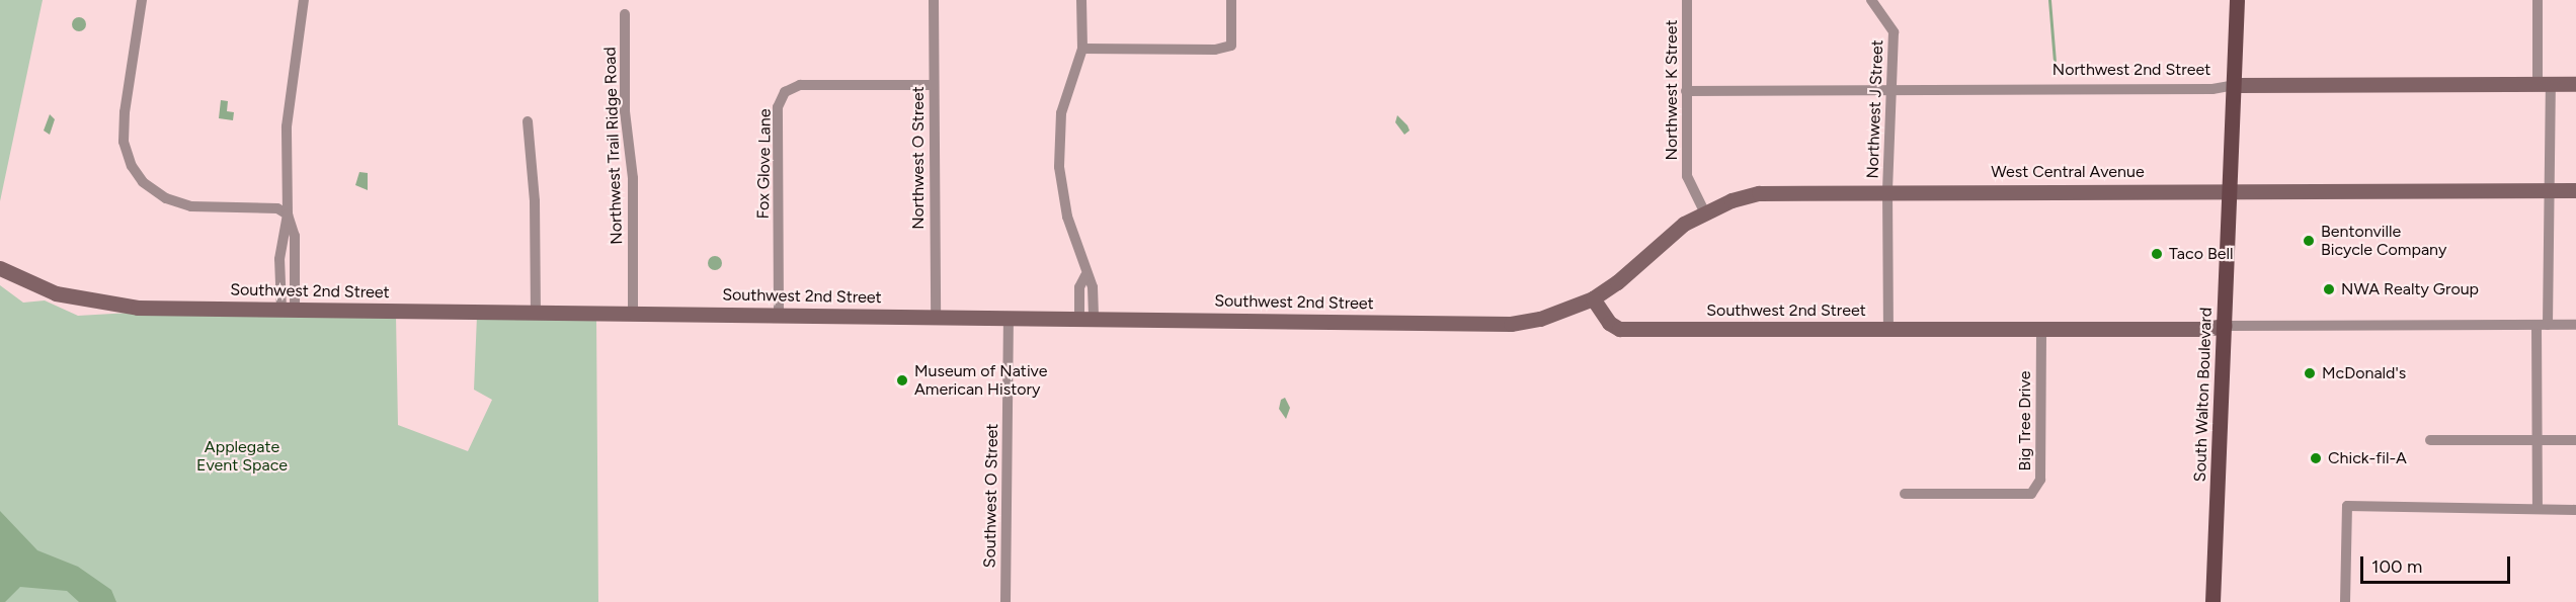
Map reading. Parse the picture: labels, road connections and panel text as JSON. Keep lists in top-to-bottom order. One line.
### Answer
{"streets":{"main road":["Northwest 2nd Street","West Central Avenue","Southwest 2nd Street","South Walton Boulevard"],"street":["Northwest K Street","Northwest J Street","Northwest Trail Ridge Road","Northwest O Street","Fox Glove Lane","Big Tree Drive","Southwest O Street"]},"crossings":[["Northwest 2nd Street","Northwest K Street"],["Northwest 2nd Street","Northwest J Street"],["Northwest 2nd Street","South Walton Boulevard"],["Northwest K Street","West Central Avenue"],["Northwest J Street","West Central Avenue"],["Northwest J Street","Southwest 2nd Street"],["Northwest Trail Ridge Road","Southwest 2nd Street"],["Northwest O Street","Fox Glove Lane"],["Northwest O Street","Southwest 2nd Street"],["Fox Glove Lane","Southwest 2nd Street"],["West Central Avenue","Southwest 2nd Street"],["West Central Avenue","South Walton Boulevard"],["Southwest 2nd Street","South Walton Boulevard"],["Southwest 2nd Street","Big Tree Drive"],["Southwest 2nd Street","Southwest O Street"]],"parks":["Applegate Event Space"],"places":["Bentonville Bicycle Company","Taco Bell","NWA Realty Group","McDonald's","Museum of Native American History","Chick-fil-A"],"scale_bar":"100 m"}
